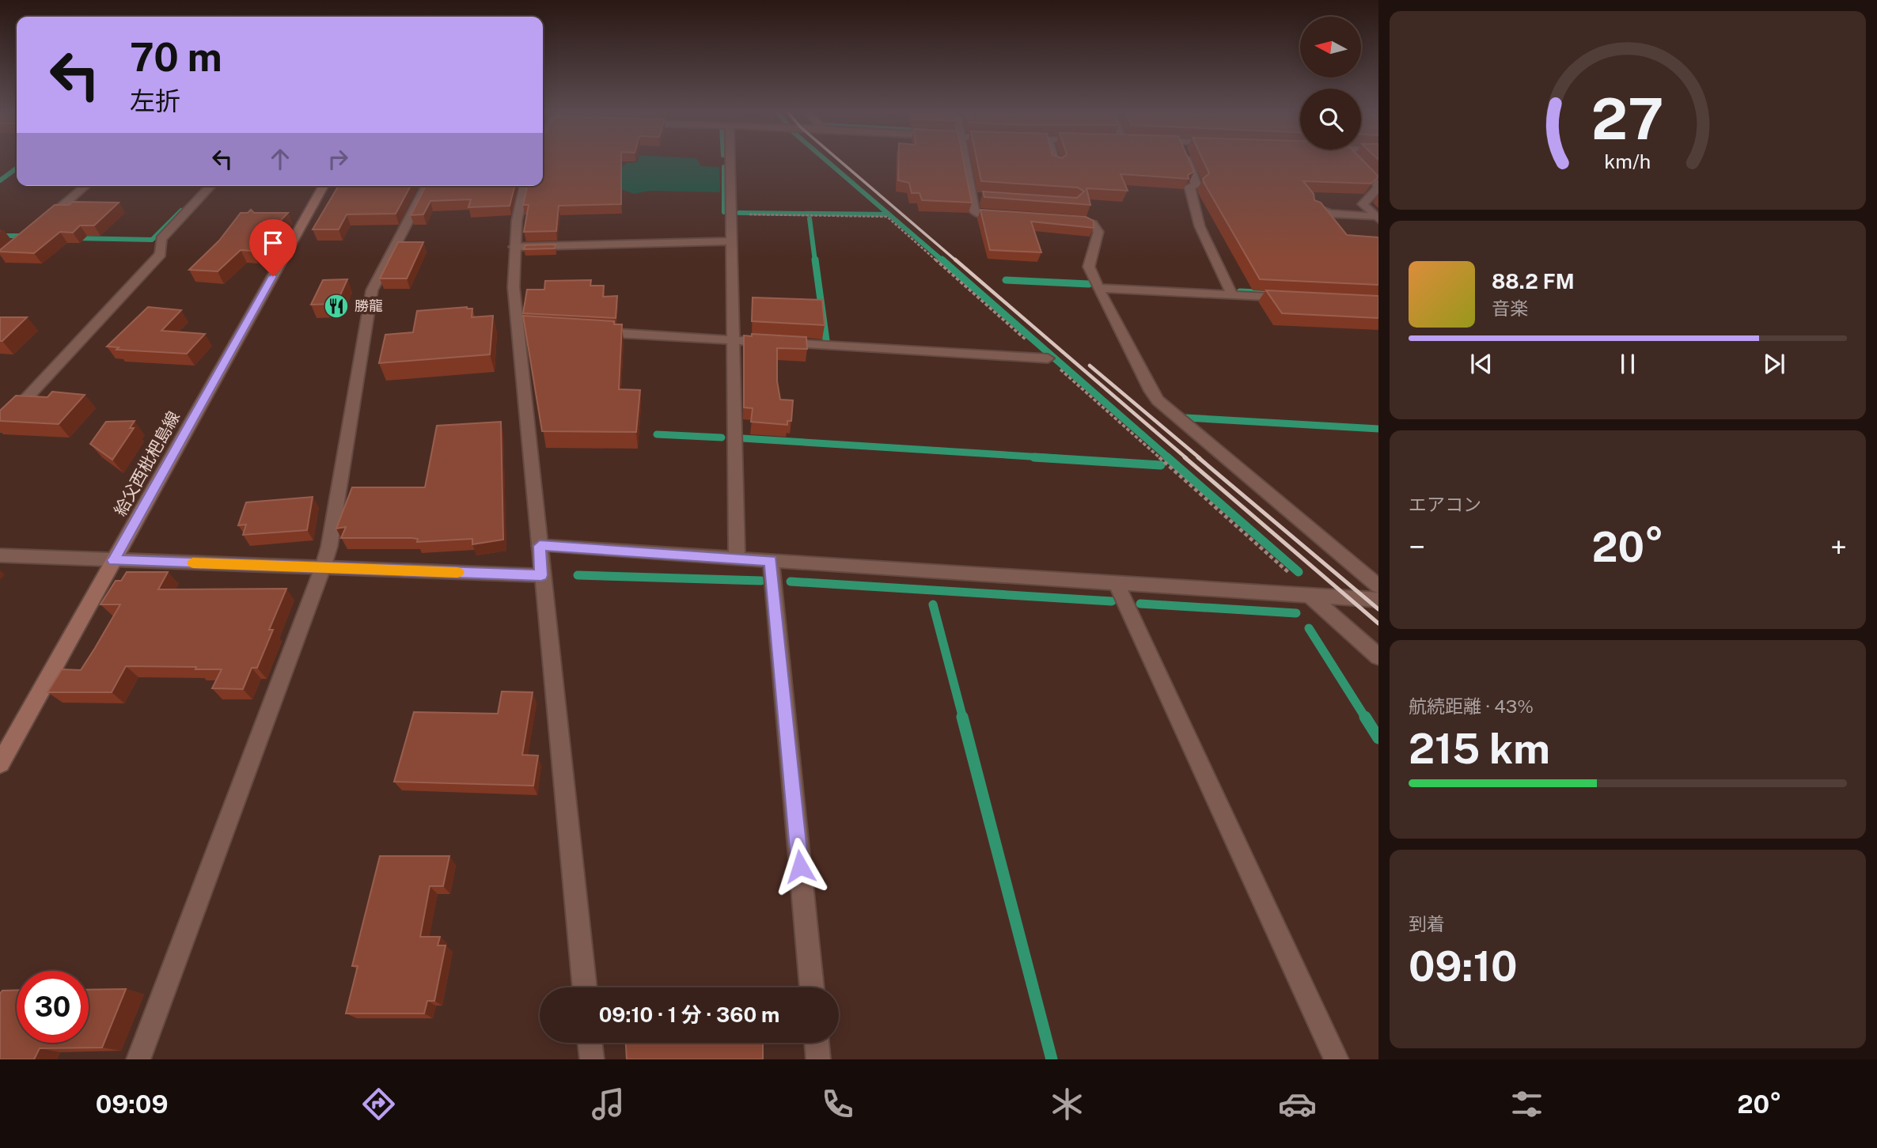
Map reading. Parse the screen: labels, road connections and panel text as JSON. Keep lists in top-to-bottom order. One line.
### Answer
{"streets":{"main road":["給父西枇杷島線"]},"places":{"restaurant":["勝龍"]},"north":"left","page":{"turn":["70 m","左折"],"song":["88.2 FM","音楽"],"tile":["エアコン",["航続距離 · 43%","215 km"],["到着","09:10"]],"heat":["−","20°","+"],"limit":"30","trip":"09:10 · 1 分 · 360 m","tabs":["09:09","20°"],"gauge":["27","km/h"]}}
